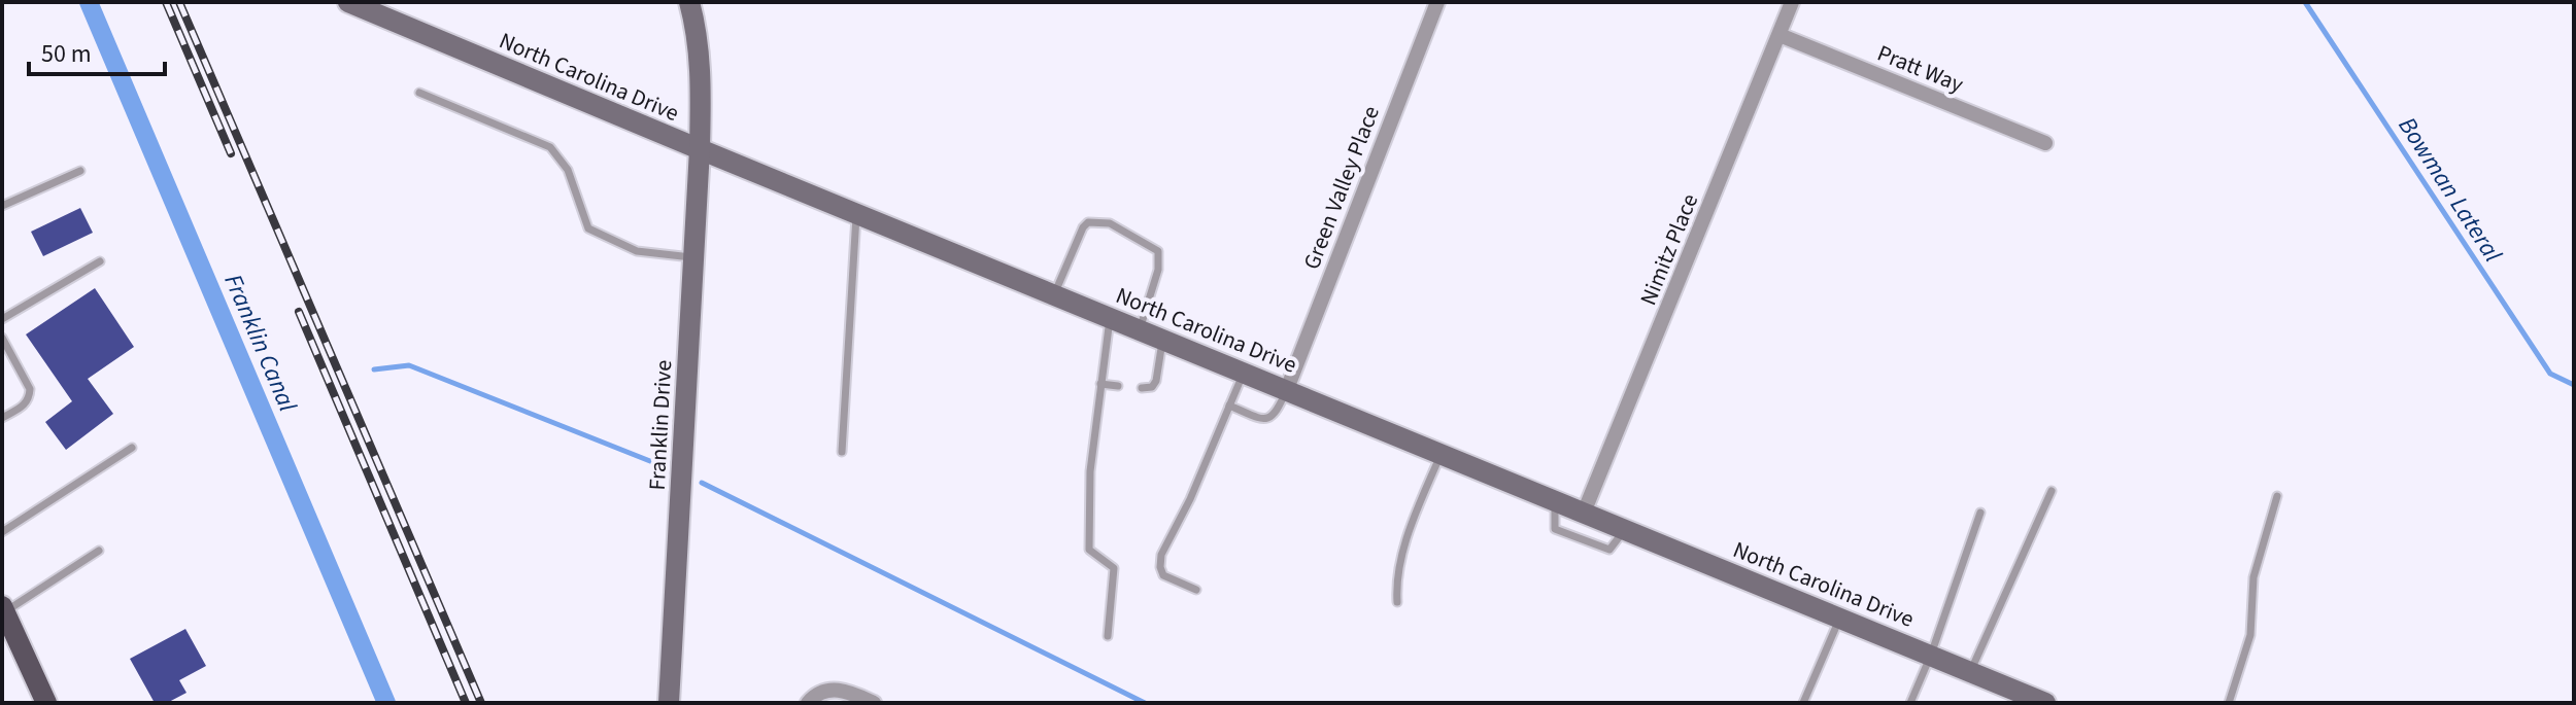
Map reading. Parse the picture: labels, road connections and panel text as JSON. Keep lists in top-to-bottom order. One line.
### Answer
{"streets":{"main road":["North Carolina Drive","Franklin Drive"],"street":["Pratt Way","Green Valley Place","Nimitz Place"]},"crossings":[["Pratt Way","Nimitz Place"],["North Carolina Drive","Green Valley Place"],["North Carolina Drive","Nimitz Place"],["North Carolina Drive","Franklin Drive"]],"water":["Bowman Lateral","Franklin Canal"],"scale_bar":"50 m"}
